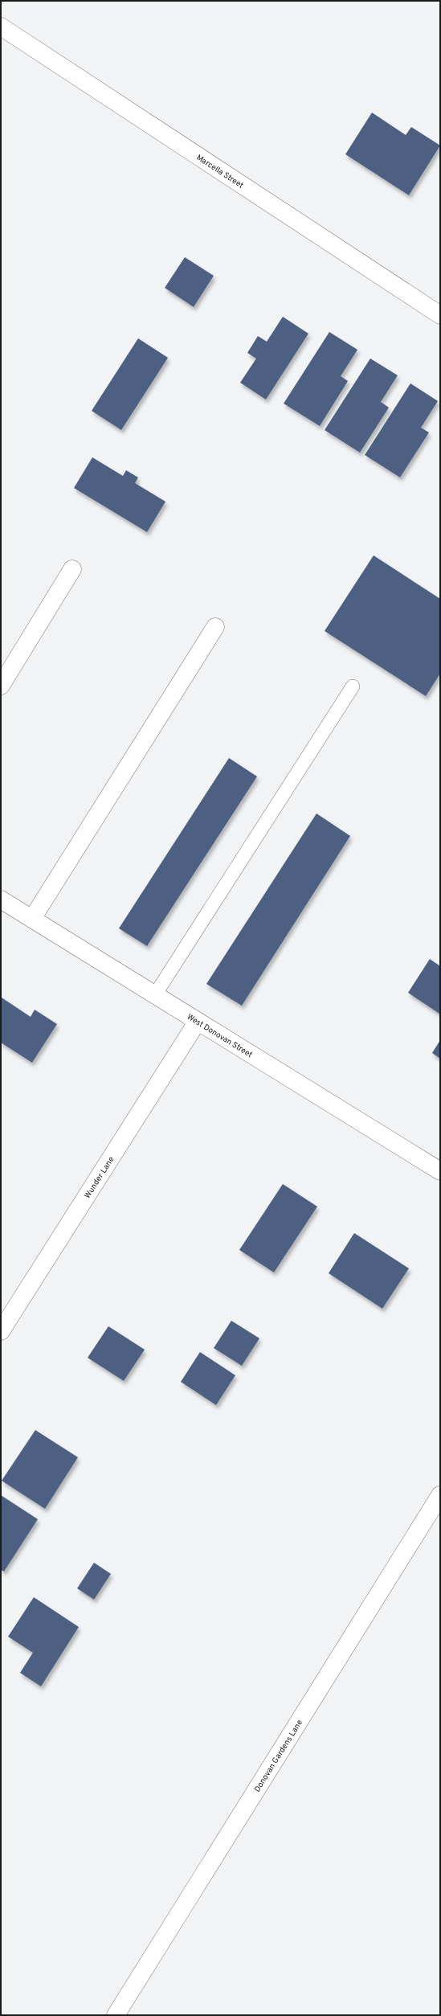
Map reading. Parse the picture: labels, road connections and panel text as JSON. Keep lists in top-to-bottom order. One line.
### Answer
{"streets":{"street":["Marcella Street","West Donovan Street","Wunder Lane","Donovan Gardens Lane"]},"crossings":[["West Donovan Street","Wunder Lane"]]}
